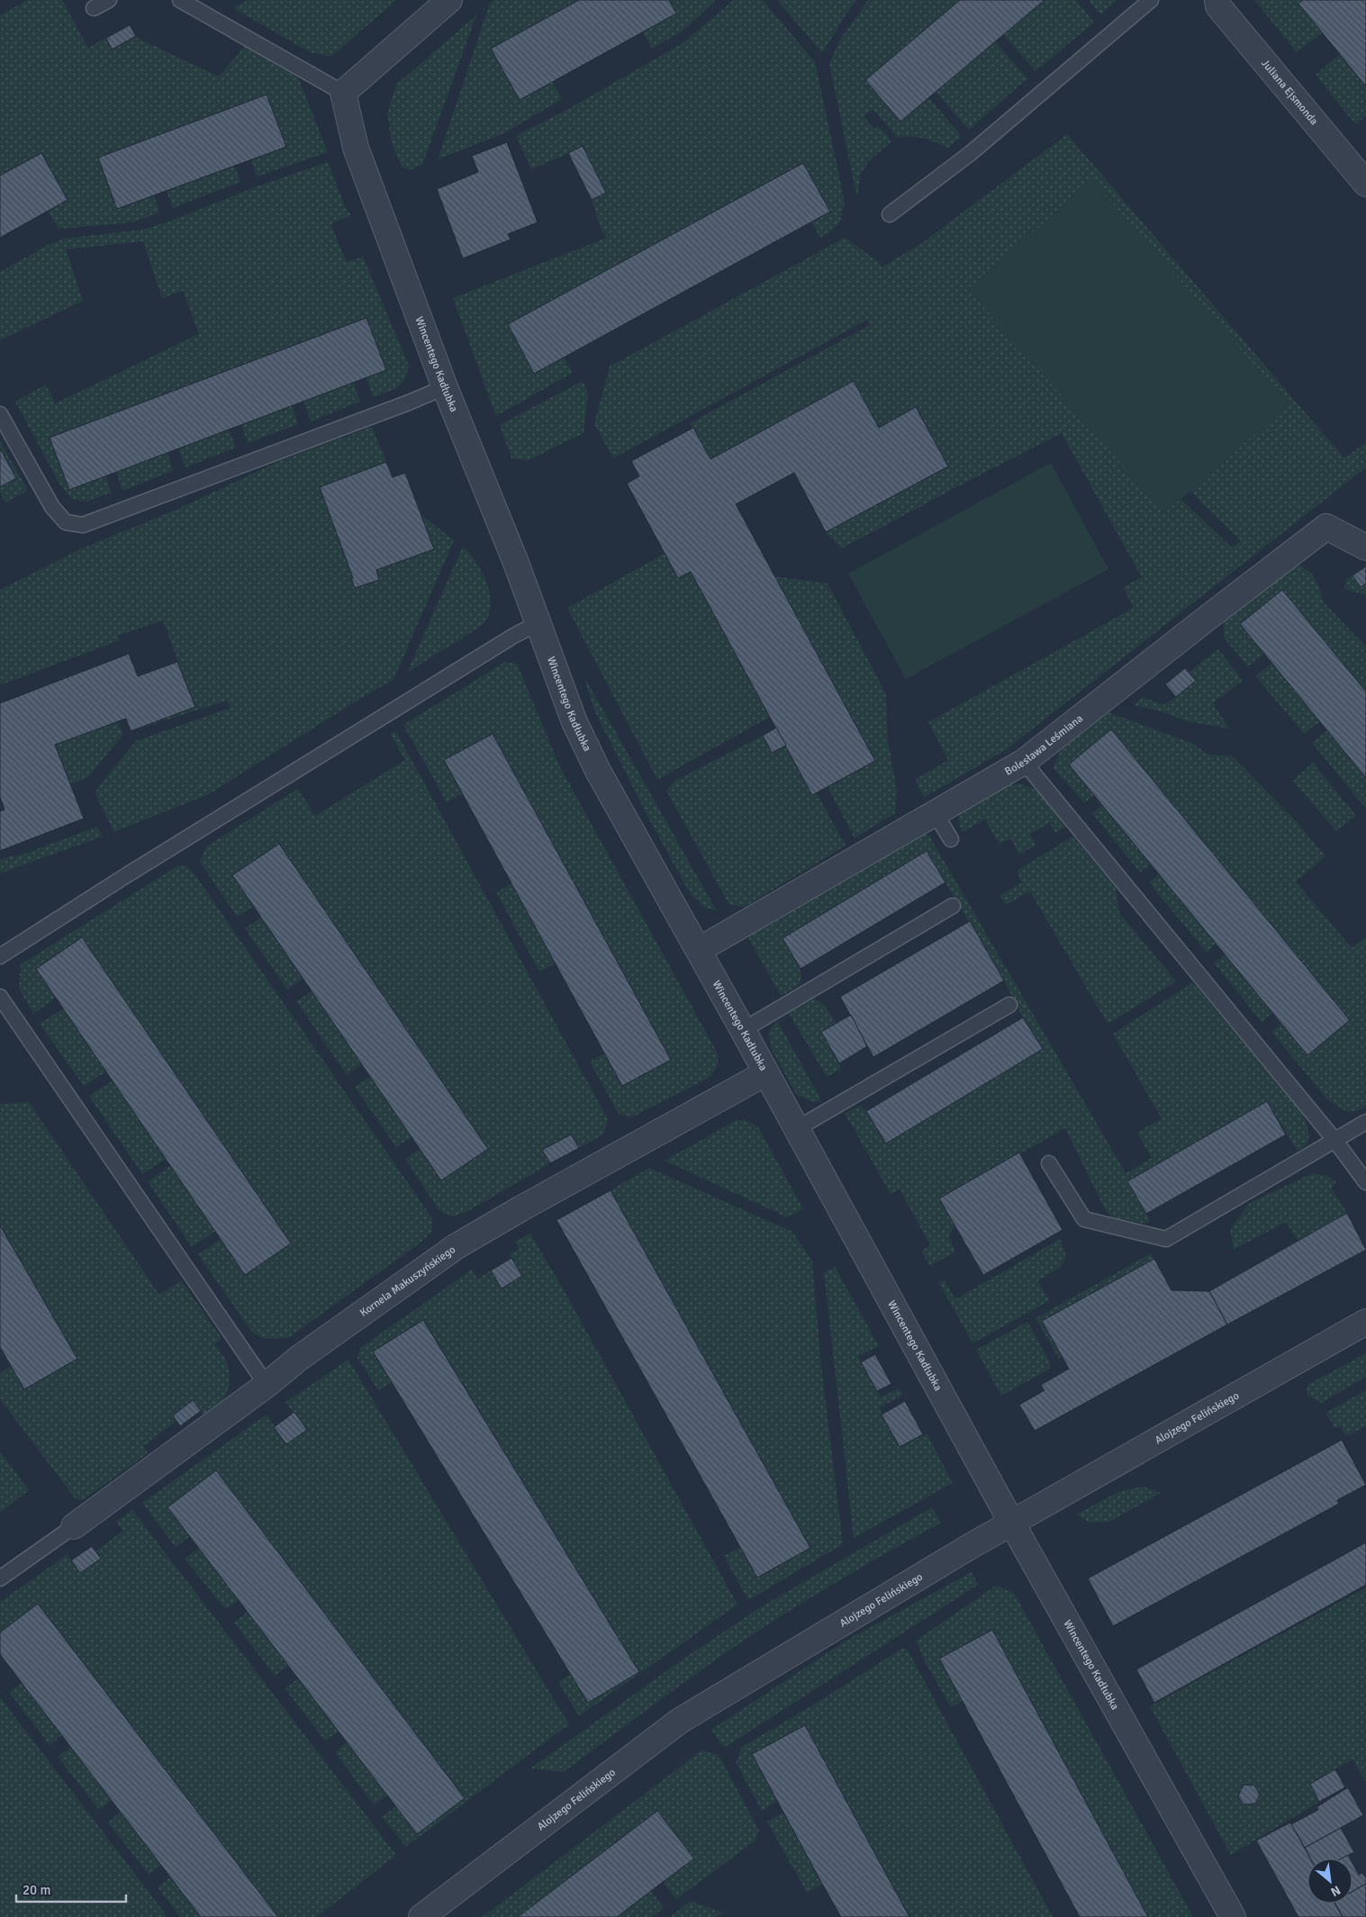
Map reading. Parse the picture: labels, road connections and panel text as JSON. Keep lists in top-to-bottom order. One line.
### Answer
{"streets":{"street":["Juliana Ejsmonda","Wincentego Kadłubka","Bolesława Leśmiana","Kornela Makuszyńskiego","Alojzego Felińskiego"]},"crossings":[["Wincentego Kadłubka","Bolesława Leśmiana"],["Wincentego Kadłubka","Kornela Makuszyńskiego"],["Wincentego Kadłubka","Alojzego Felińskiego"]],"scale_bar":"20 m","north":"bottom right"}
